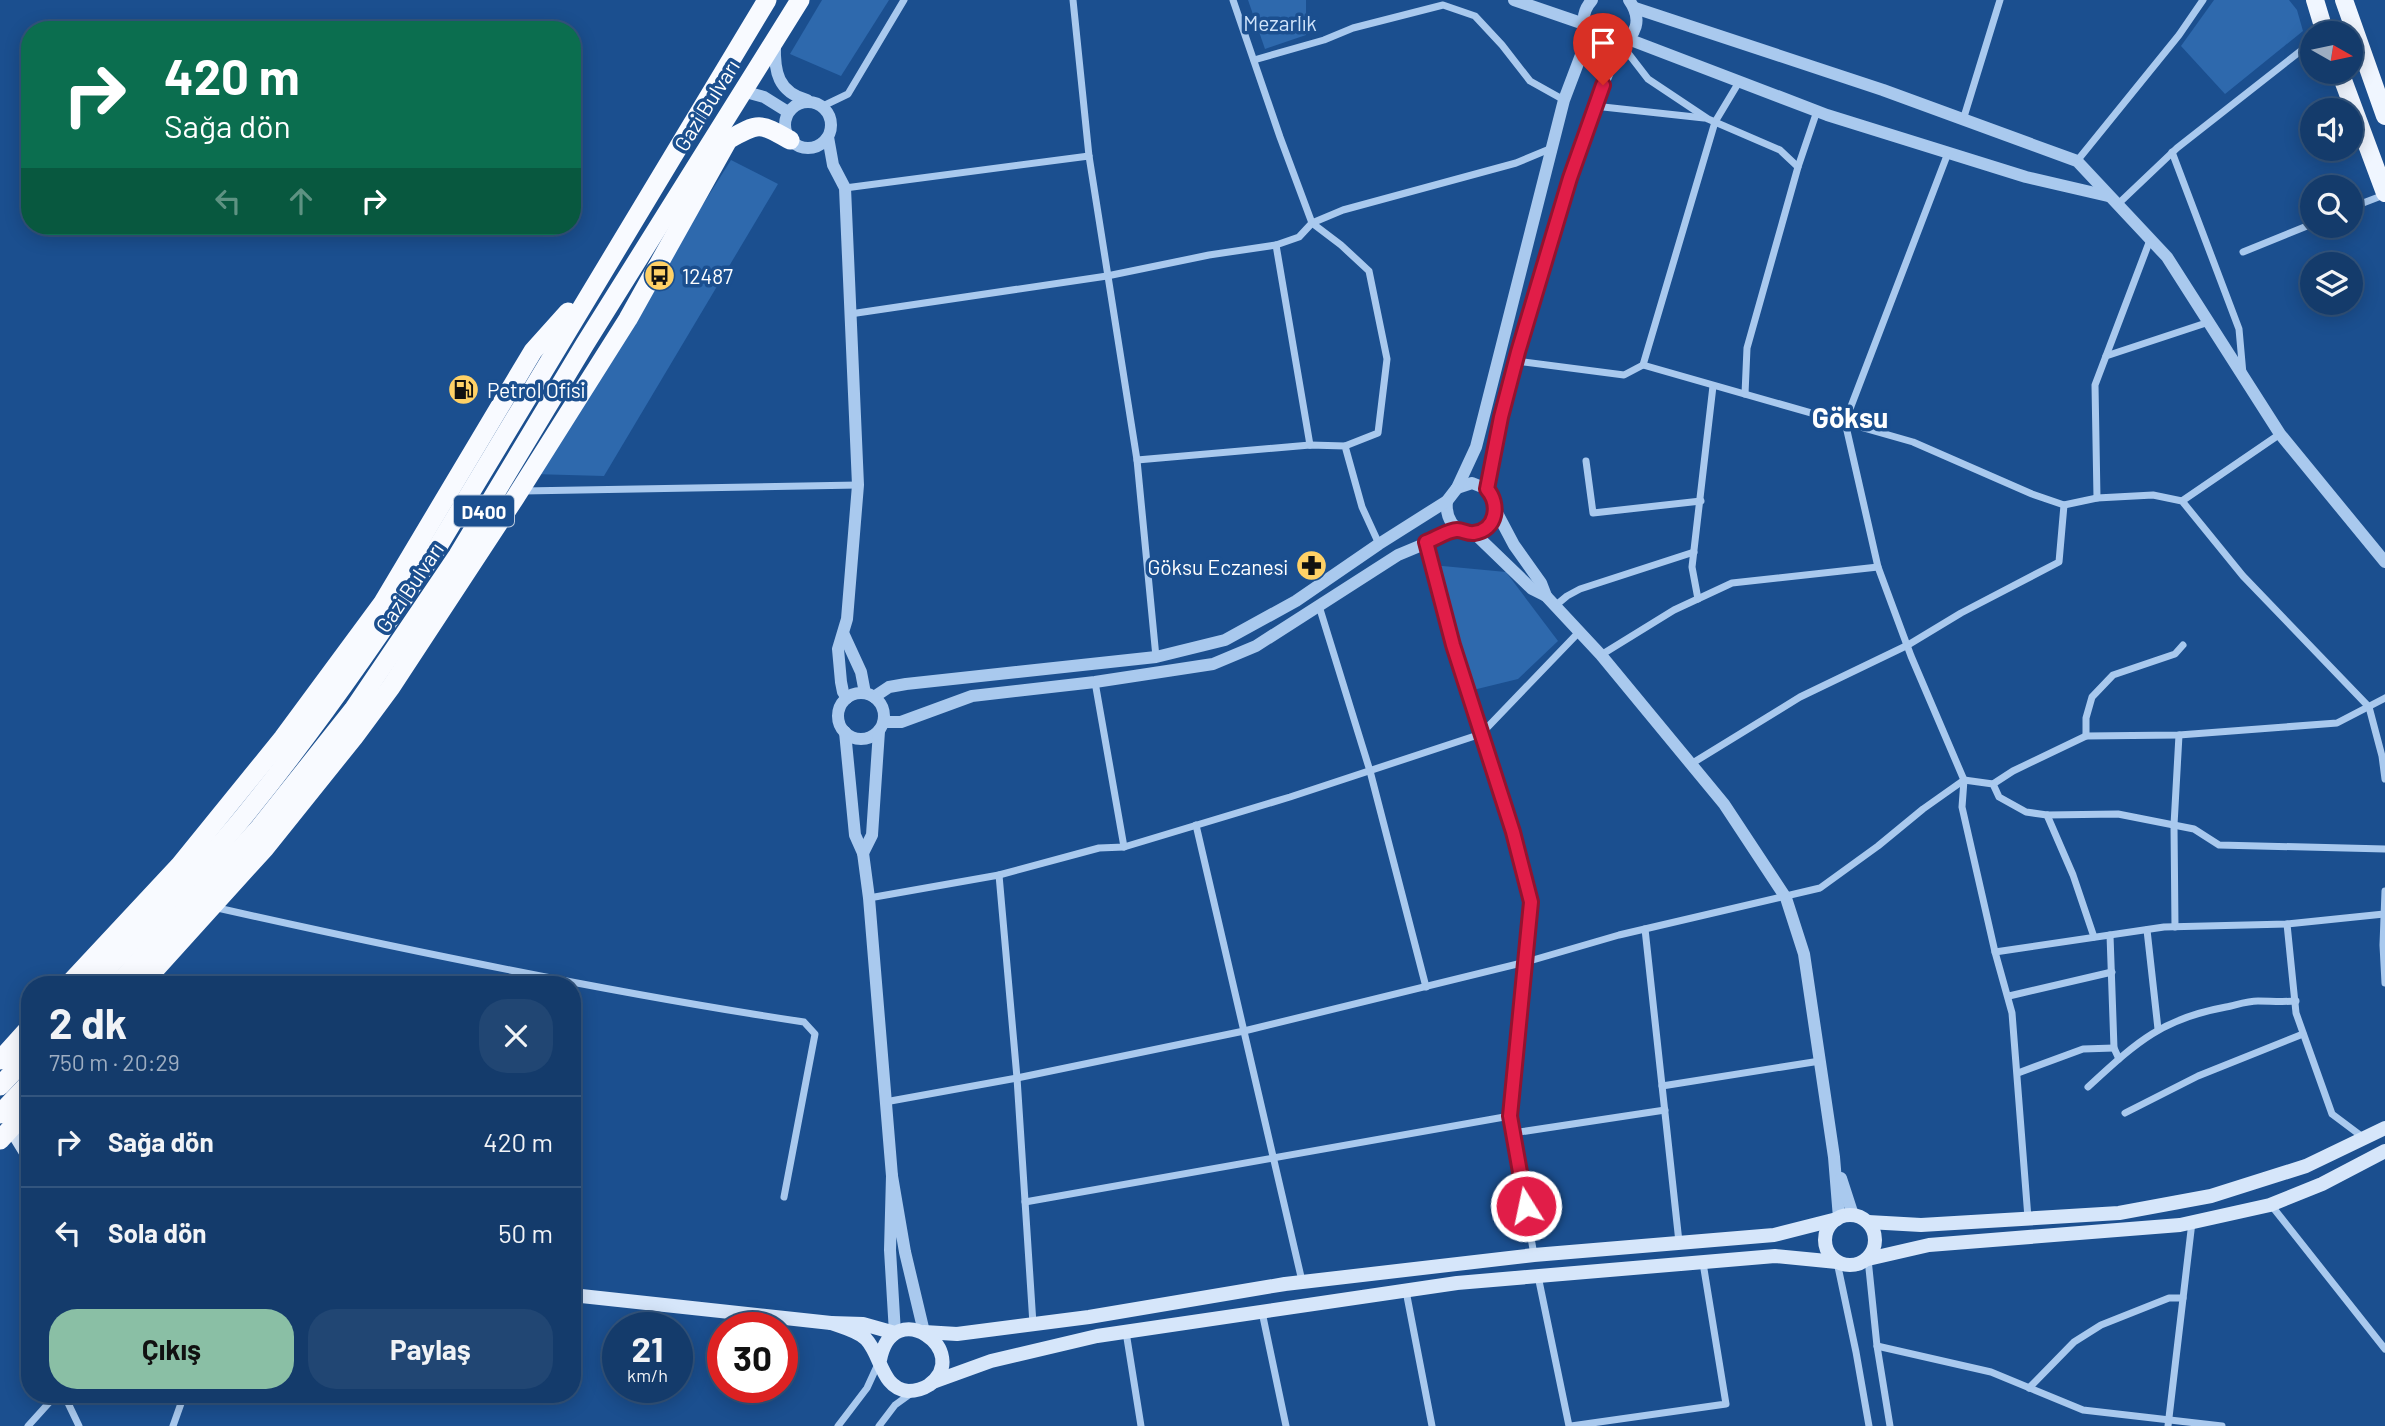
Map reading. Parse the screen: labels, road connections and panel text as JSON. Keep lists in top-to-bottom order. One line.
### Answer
{"streets":{"highway":["Gazi Bulvarı","D400"]},"districts":["Göksu"],"parks":["Mezarlık"],"places":{"bus stop":["12487"],"fuel station":["Petrol Ofisi"],"pharmacy":["Göksu Eczanesi"]},"north":"right","page":{"turn":["420 m","Sağa dön"],"heading":["2 dk","750 m · 20:29"],"list":[{"name":"Sağa dön","value":"420 m"},{"name":"Sola dön","value":"50 m"}],"buttons":["Çıkış","Paylaş"],"speed":"21 km/h","limit":"30"}}
